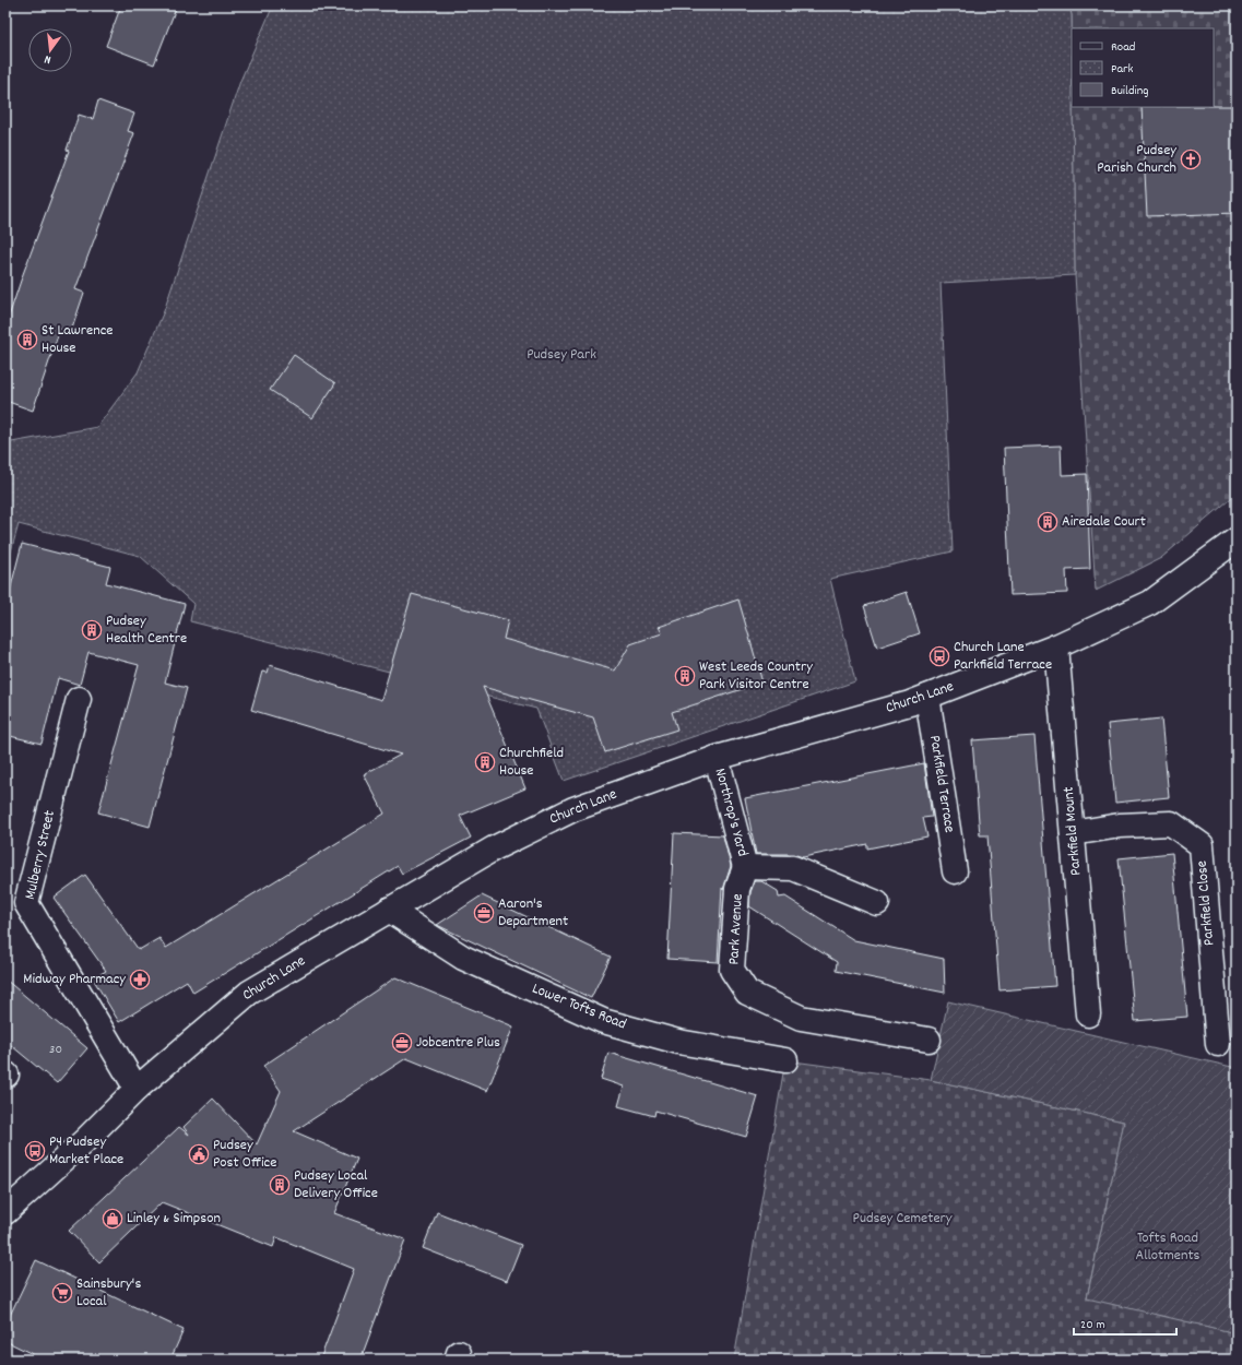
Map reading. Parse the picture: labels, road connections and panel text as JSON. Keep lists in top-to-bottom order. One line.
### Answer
{"streets":{"street":["Church Lane","Parkfield Terrace","Northrop's Yard","Parkfield Mount","Mulberry Street","Parkfield Close","Park Avenue","Lower Tofts Road"]},"crossings":[["Church Lane","Parkfield Terrace"],["Church Lane","Northrop's Yard"],["Church Lane","Parkfield Mount"],["Church Lane","Mulberry Street"],["Church Lane","Lower Tofts Road"],["Northrop's Yard","Park Avenue"],["Parkfield Mount","Parkfield Close"]],"parks":["Pudsey Park","Pudsey Cemetery","Tofts Road Allotments"],"places":{"church":["Pudsey Parish Church"],"building":["St Lawrence House","Airedale Court","Pudsey Health Centre","West Leeds Country Park Visitor Centre","Churchfield House","Pudsey Local Delivery Office"],"bus stop":["Church Lane Parkfield Terrace","P4 Pudsey Market Place"],"office":["Aaron's Department","Jobcentre Plus"],"pharmacy":["Midway Pharmacy"],"public building":["Pudsey Post Office"],"shop":["Linley & Simpson"],"supermarket":["Sainsbury's Local"]},"house_numbers":["30"],"legend":["Road","Park","Building"],"scale_bar":"20 m","north":"bottom"}
